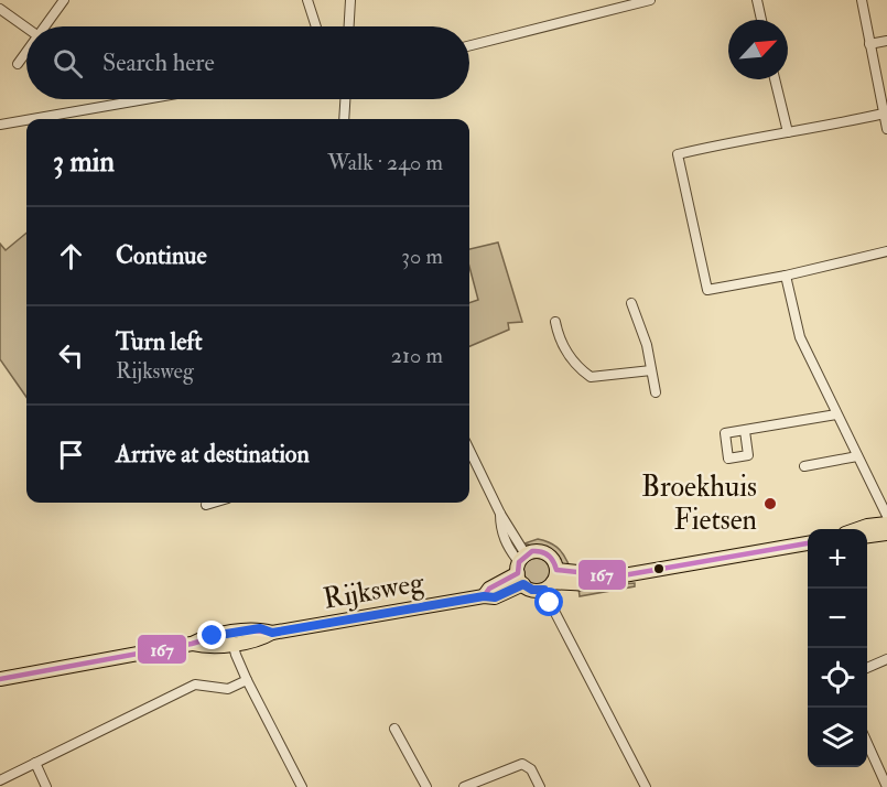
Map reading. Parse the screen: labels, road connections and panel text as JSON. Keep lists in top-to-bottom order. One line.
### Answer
{"streets":{"main road":["Rijksweg"]},"places":["Broekhuis Fietsen"],"lines":["transit line 167"],"north":"top right","page":{"search":"Search here","heading":["3 min","Walk · 240 m"],"list":[["Continue","30 m"],["Turn left","Rijksweg","210 m"],"Arrive at destination"],"map_buttons":["+","−"]}}
